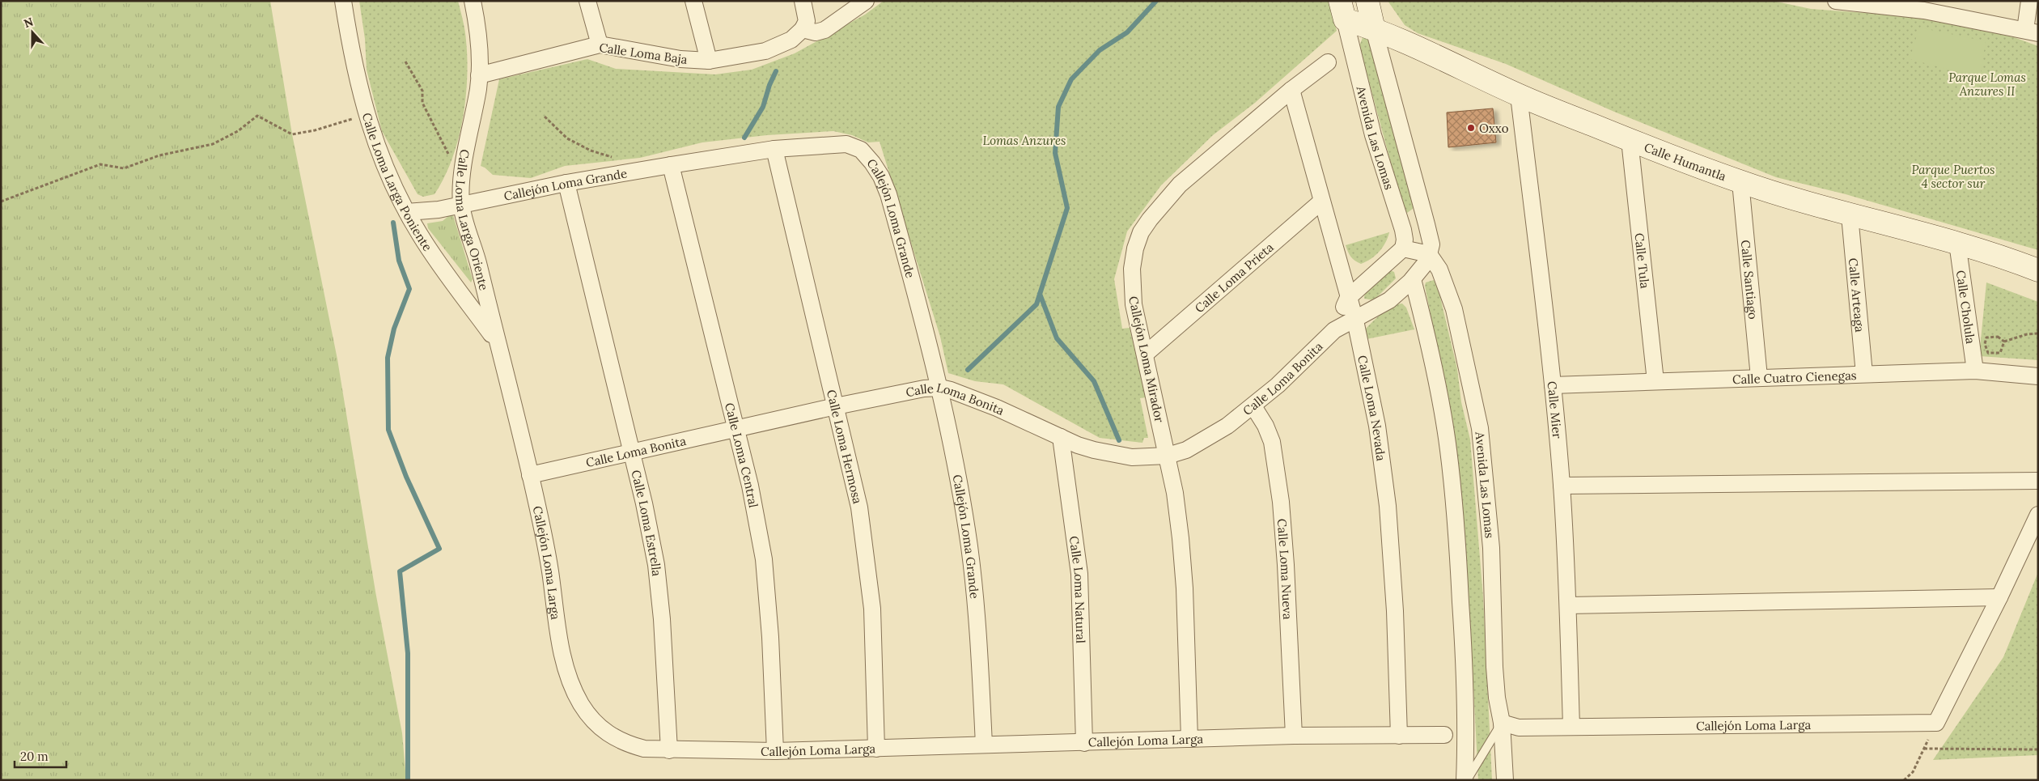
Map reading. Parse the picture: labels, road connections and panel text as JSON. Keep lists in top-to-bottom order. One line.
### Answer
{"streets":{"street":["Calle Loma Baja","Avenida Las Lomas","Calle Humantla","Calle Loma Larga Poniente","Callejón Loma Grande","Calle Loma Larga Oriente","Calle Tula","Calle Loma Prieta","Calle Santiago","Calle Arteaga","Calle Cholula","Callejón Loma Mirador","Calle Cuatro Cienegas","Calle Loma Bonita","Calle Loma Nevada","Calle Mier","Calle Loma Hermosa","Calle Loma Central","Calle Loma Estrella","Callejón Loma Larga","Calle Loma Nueva","Calle Loma Natural"]},"crossings":[["Calle Loma Baja","Calle Loma Larga Oriente"],["Avenida Las Lomas","Calle Humantla"],["Avenida Las Lomas","Calle Loma Bonita"],["Avenida Las Lomas","Callejón Loma Larga"],["Calle Humantla","Calle Tula"],["Calle Humantla","Calle Santiago"],["Calle Humantla","Calle Arteaga"],["Calle Humantla","Calle Cholula"],["Calle Humantla","Calle Mier"],["Calle Loma Larga Poniente","Callejón Loma Grande"],["Calle Loma Larga Poniente","Calle Loma Larga Oriente"],["Calle Loma Larga Poniente","Callejón Loma Larga"],["Callejón Loma Grande","Calle Loma Larga Oriente"],["Callejón Loma Grande","Calle Loma Bonita"],["Callejón Loma Grande","Calle Loma Hermosa"],["Callejón Loma Grande","Calle Loma Central"],["Callejón Loma Grande","Calle Loma Estrella"],["Callejón Loma Grande","Callejón Loma Larga"],["Calle Loma Larga Oriente","Callejón Loma Larga"],["Calle Tula","Calle Cuatro Cienegas"],["Calle Loma Prieta","Callejón Loma Mirador"],["Calle Loma Prieta","Calle Loma Nevada"],["Calle Santiago","Calle Cuatro Cienegas"],["Calle Arteaga","Calle Cuatro Cienegas"],["Calle Cholula","Calle Cuatro Cienegas"],["Callejón Loma Mirador","Calle Loma Bonita"],["Callejón Loma Mirador","Calle Loma Nevada"],["Callejón Loma Mirador","Callejón Loma Larga"],["Calle Cuatro Cienegas","Calle Mier"],["Calle Loma Bonita","Calle Loma Nevada"],["Calle Loma Bonita","Calle Loma Hermosa"],["Calle Loma Bonita","Calle Loma Central"],["Calle Loma Bonita","Calle Loma Estrella"],["Calle Loma Bonita","Callejón Loma Larga"],["Calle Loma Bonita","Calle Loma Nueva"],["Calle Loma Bonita","Calle Loma Natural"],["Calle Loma Nevada","Callejón Loma Larga"],["Calle Mier","Callejón Loma Larga"],["Calle Loma Hermosa","Callejón Loma Larga"],["Calle Loma Central","Callejón Loma Larga"],["Calle Loma Estrella","Callejón Loma Larga"],["Callejón Loma Larga","Calle Loma Nueva"],["Callejón Loma Larga","Calle Loma Natural"]],"parks":["Parque Lomas Anzures II","Lomas Anzures","Parque Puertos 4 sector sur"],"places":["Oxxo"],"scale_bar":"20 m","north":"top"}
